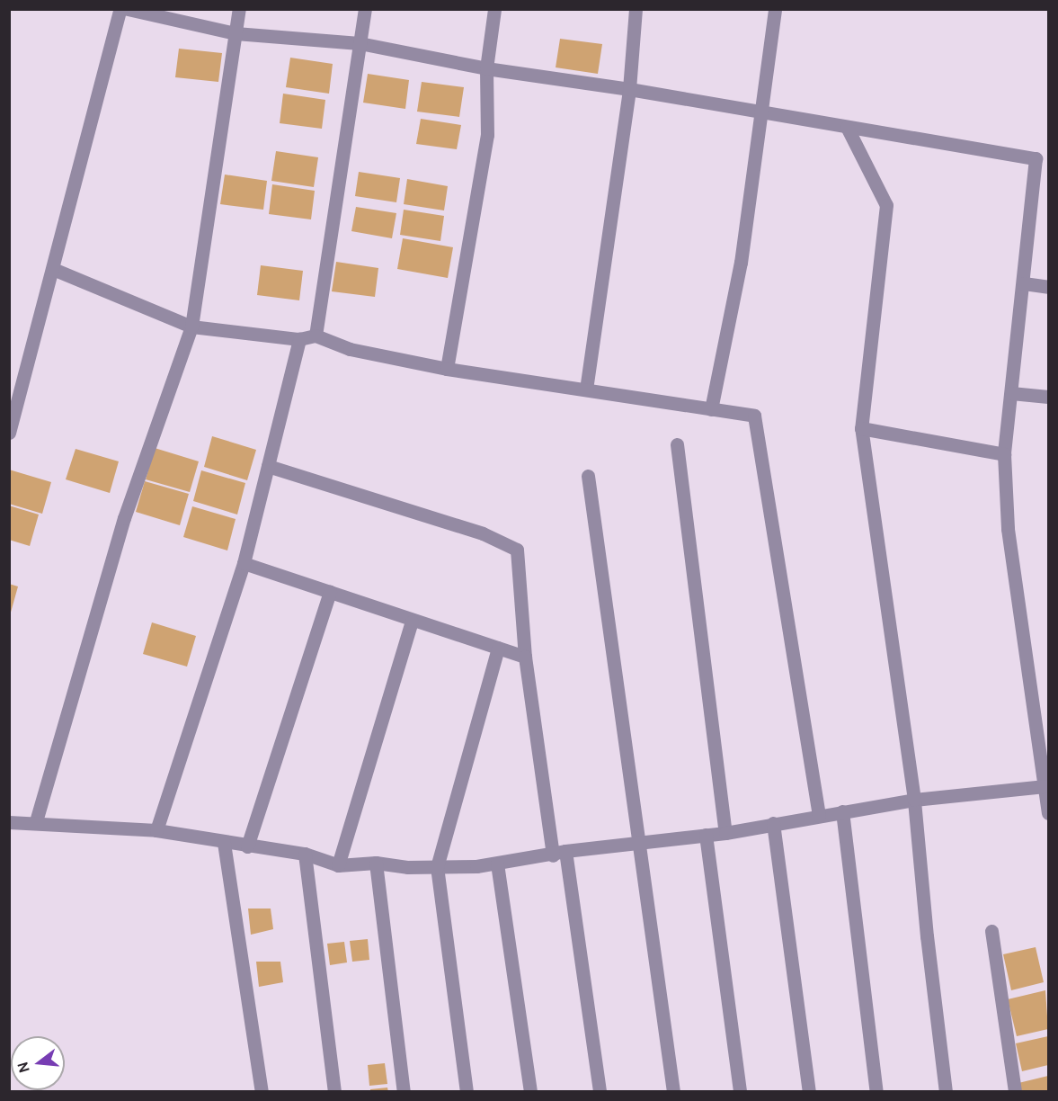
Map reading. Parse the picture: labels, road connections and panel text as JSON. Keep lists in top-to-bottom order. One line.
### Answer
{"north":"left"}
